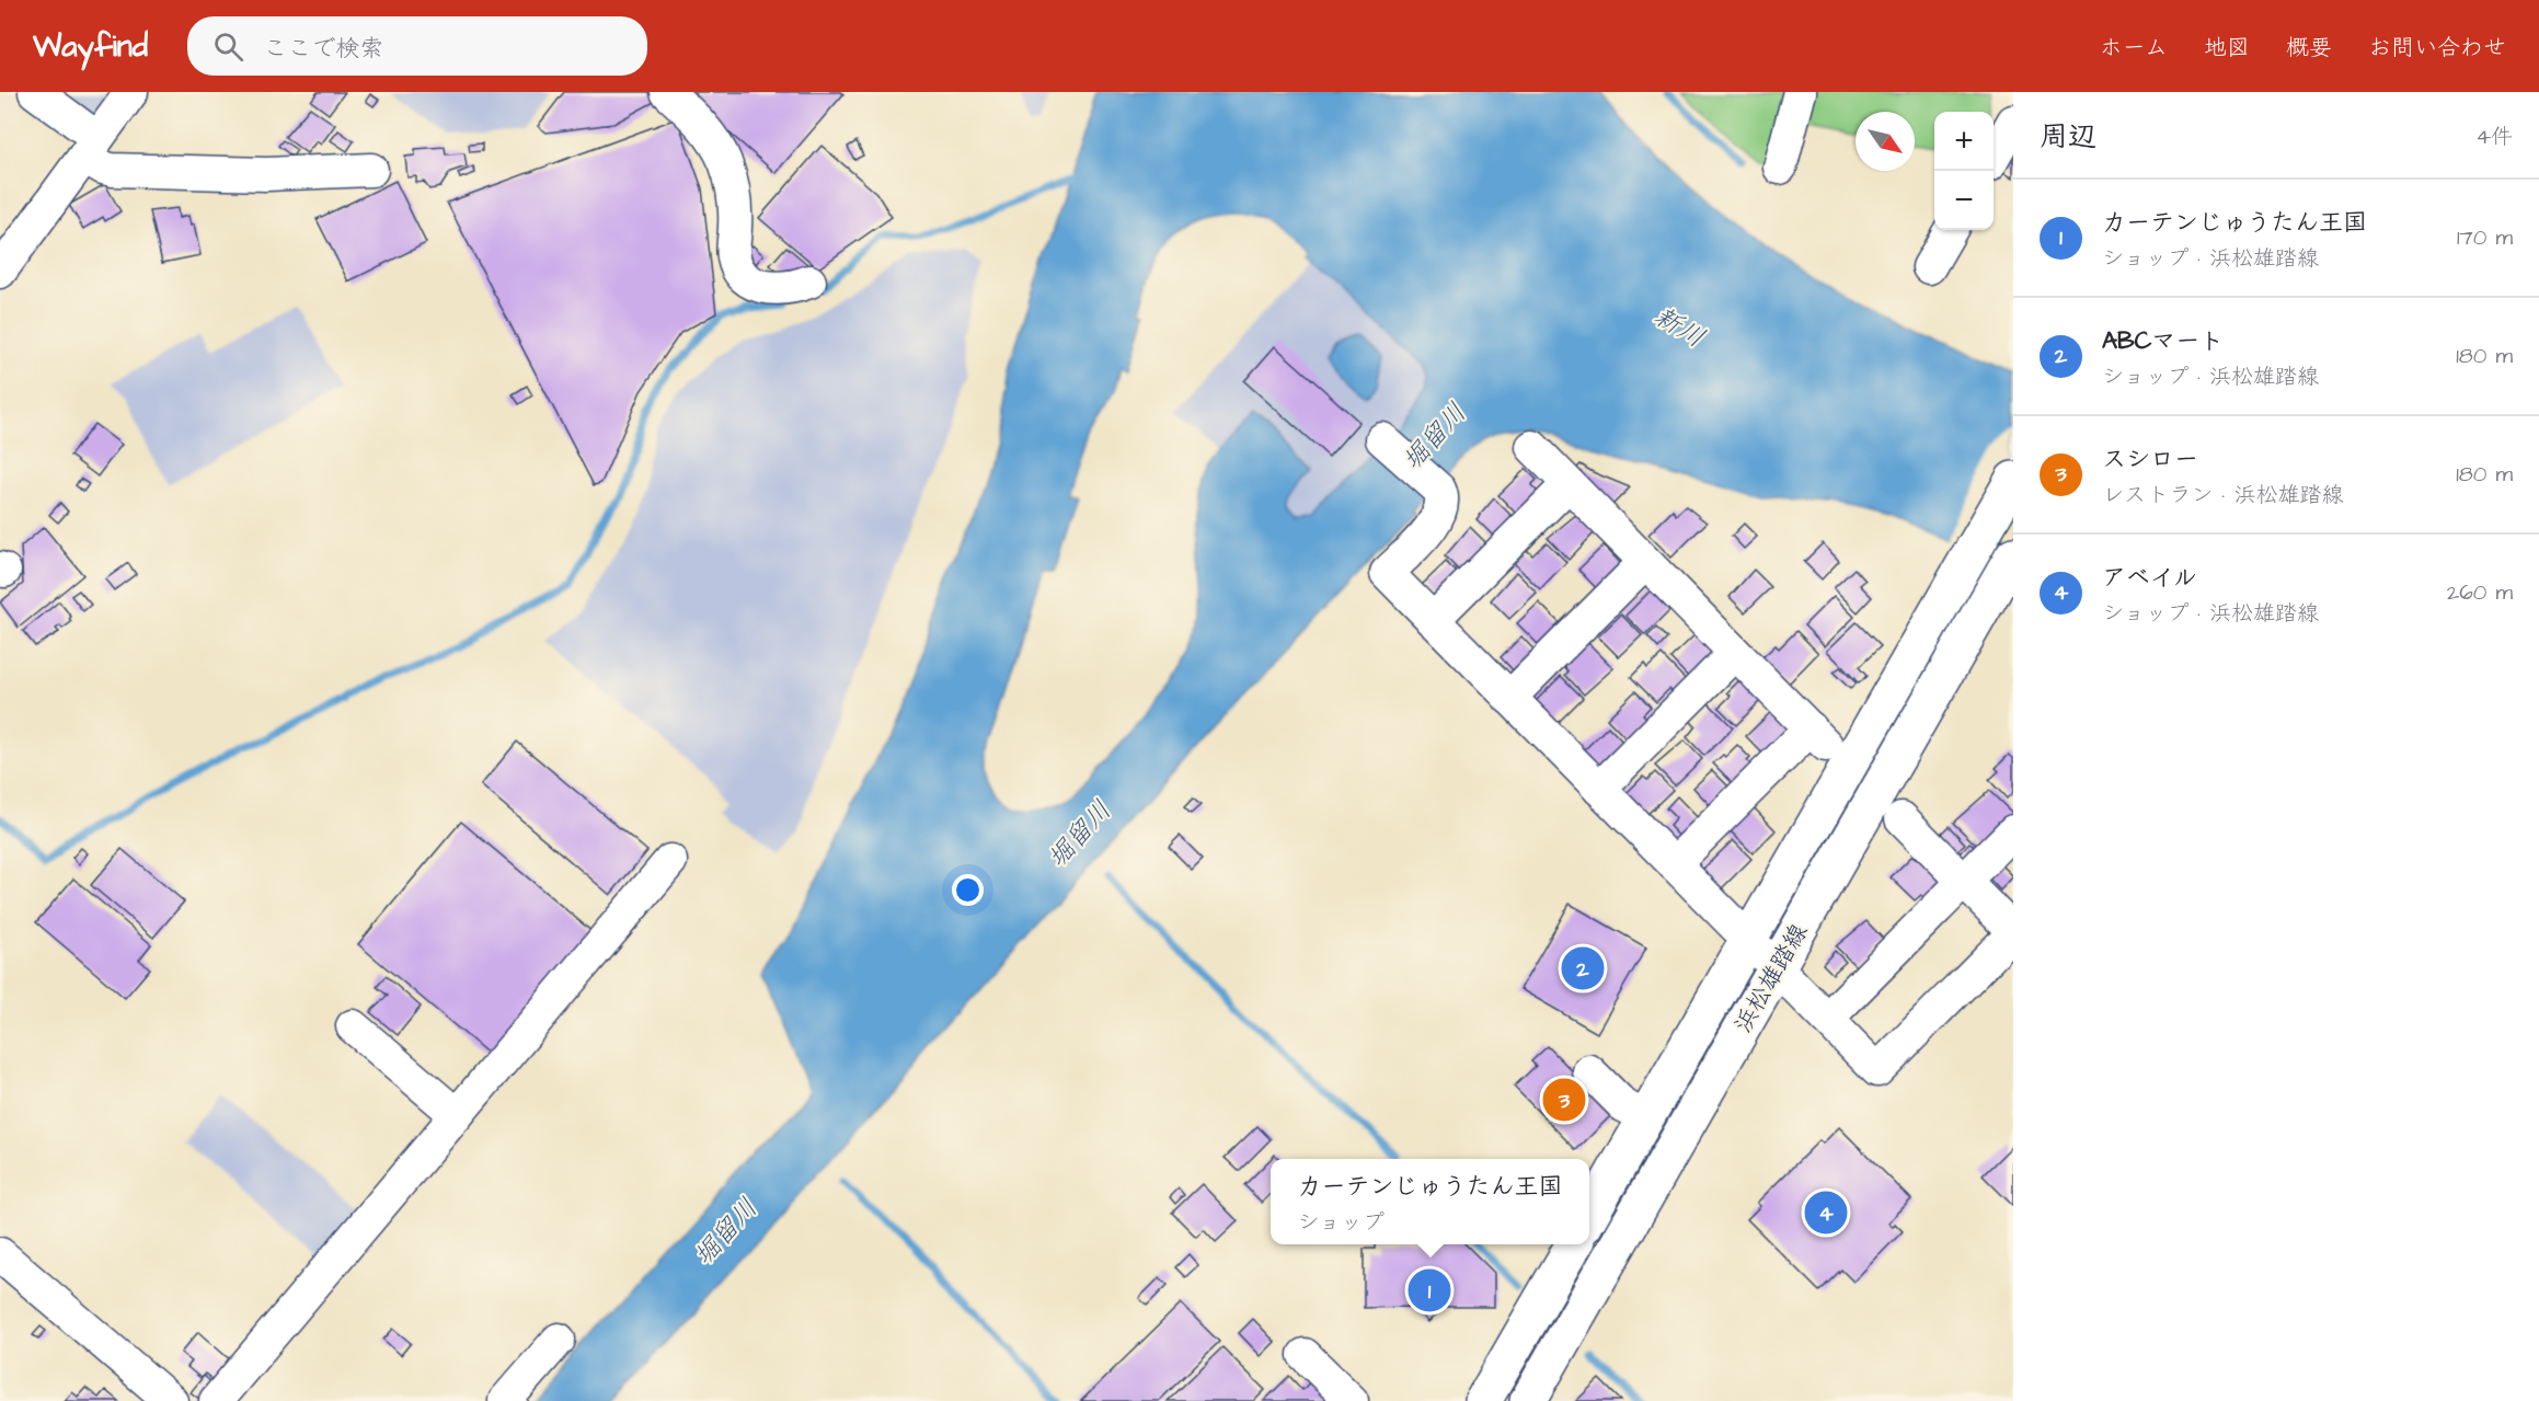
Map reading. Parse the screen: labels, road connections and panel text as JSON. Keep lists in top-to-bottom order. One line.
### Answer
{"streets":{"main road":["浜松雄踏線"]},"water":["新川","堀留川"],"north":"bottom right","page":{"header":"Wayfind","search":"ここで検索","nav":["ホーム","地図","概要","お問い合わせ"],"heading":["周辺","4件"],"map_buttons":["+","−"],"list":[{"mark":"1","name":"カーテンじゅうたん王国","note":"ショップ · 浜松雄踏線","value":"170 m"},{"mark":"2","name":"ABCマート","note":"ショップ · 浜松雄踏線","value":"180 m"},{"mark":"3","name":"スシロー","note":"レストラン · 浜松雄踏線","value":"180 m"},{"mark":"4","name":"アベイル","note":"ショップ · 浜松雄踏線","value":"260 m"}],"pins":["2","3","4","1"],"popup":["カーテンじゅうたん王国","ショップ"]}}
